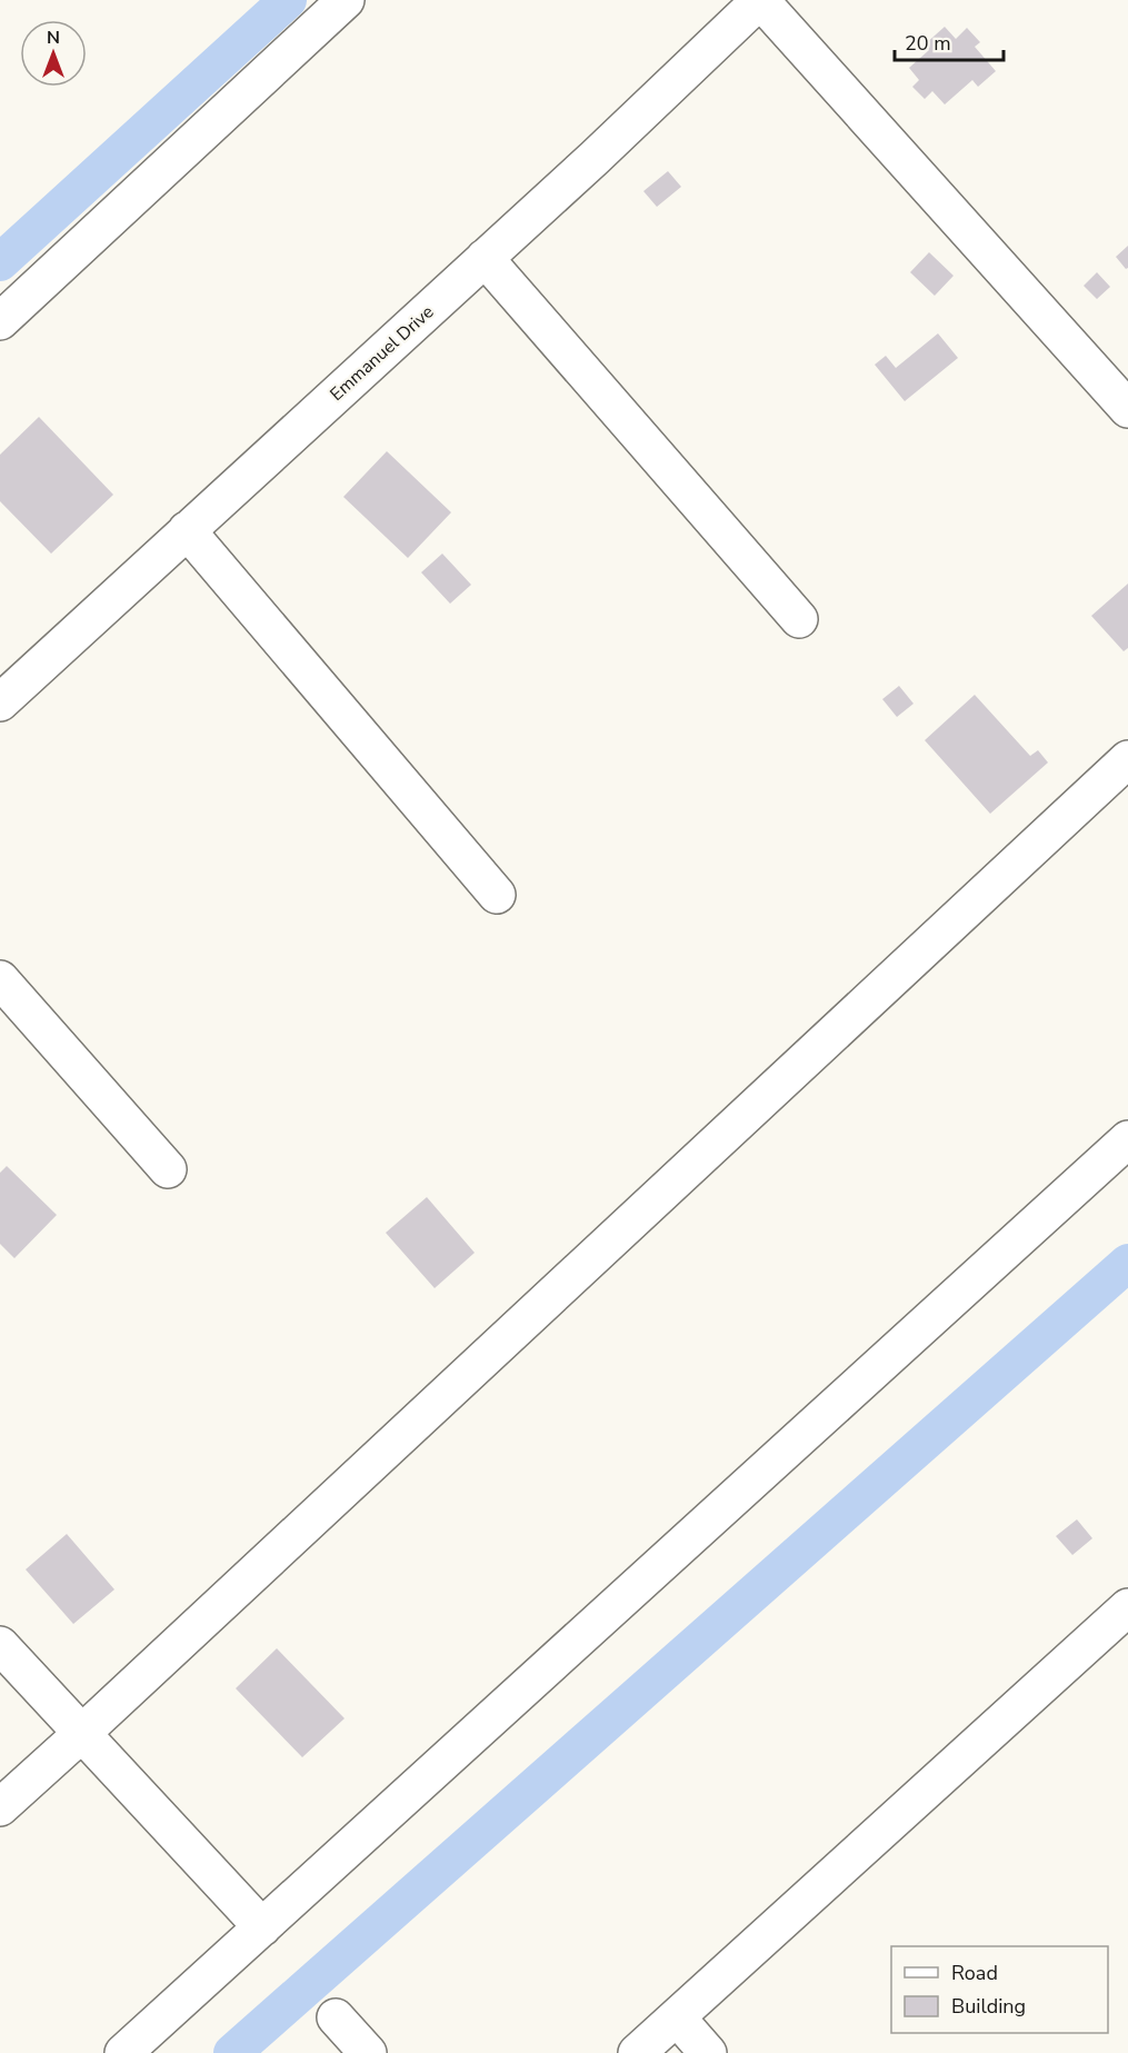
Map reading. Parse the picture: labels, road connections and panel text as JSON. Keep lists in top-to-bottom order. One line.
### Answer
{"streets":{"street":["Emmanuel Drive"]},"legend":["Road","Building"],"scale_bar":"20 m","north":"top"}
